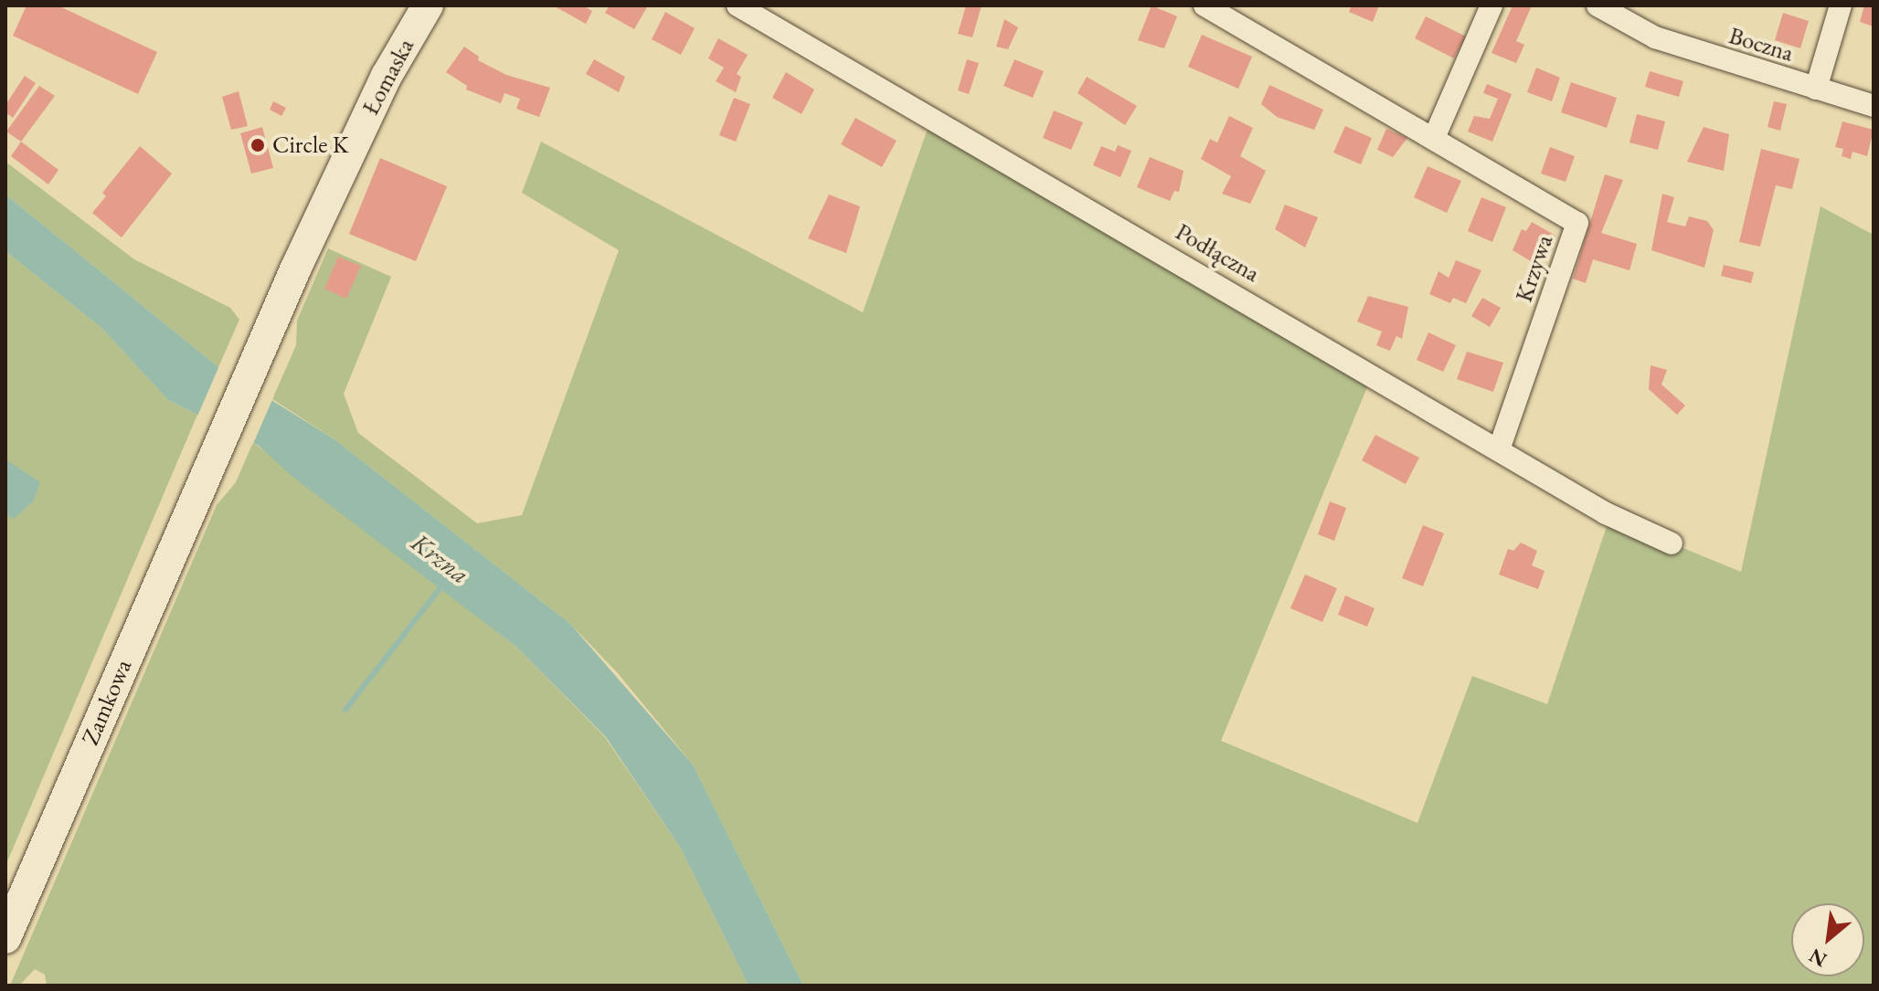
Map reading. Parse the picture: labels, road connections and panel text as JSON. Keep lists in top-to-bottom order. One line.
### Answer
{"streets":{"main road":["Łomaska","Zamkowa"],"street":["Boczna","Podłączna","Krzywa"]},"crossings":[["Łomaska","Zamkowa"],["Podłączna","Krzywa"]],"water":["Krzna"],"places":["Circle K"],"north":"bottom left"}
